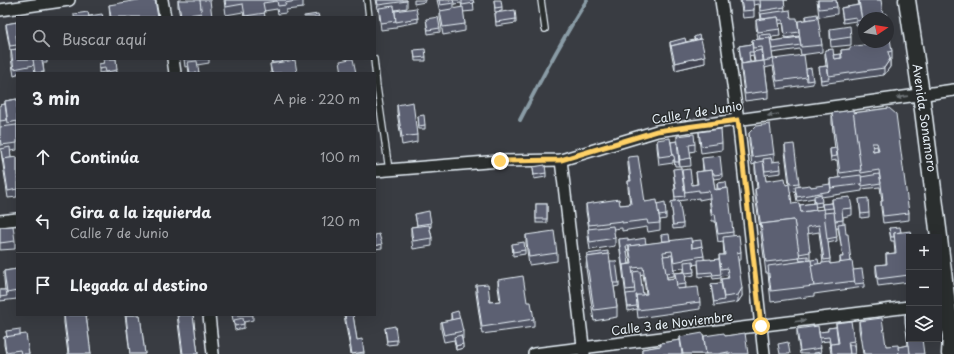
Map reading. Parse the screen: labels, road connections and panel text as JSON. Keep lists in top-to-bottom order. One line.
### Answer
{"streets":{"main road":["Avenida Sonamoro"],"street":["Calle 7 de Junio","Calle 3 de Noviembre"]},"crossings":[["Calle 7 de Junio","Avenida Sonamoro"]],"one_way":["Calle 3 de Noviembre"],"north":"right","page":{"search":"Buscar aquí","heading":["3 min","A pie · 220 m"],"list":[["Continúa","100 m"],["Gira a la izquierda","Calle 7 de Junio","120 m"],"Llegada al destino"],"map_buttons":["+","−"]}}
